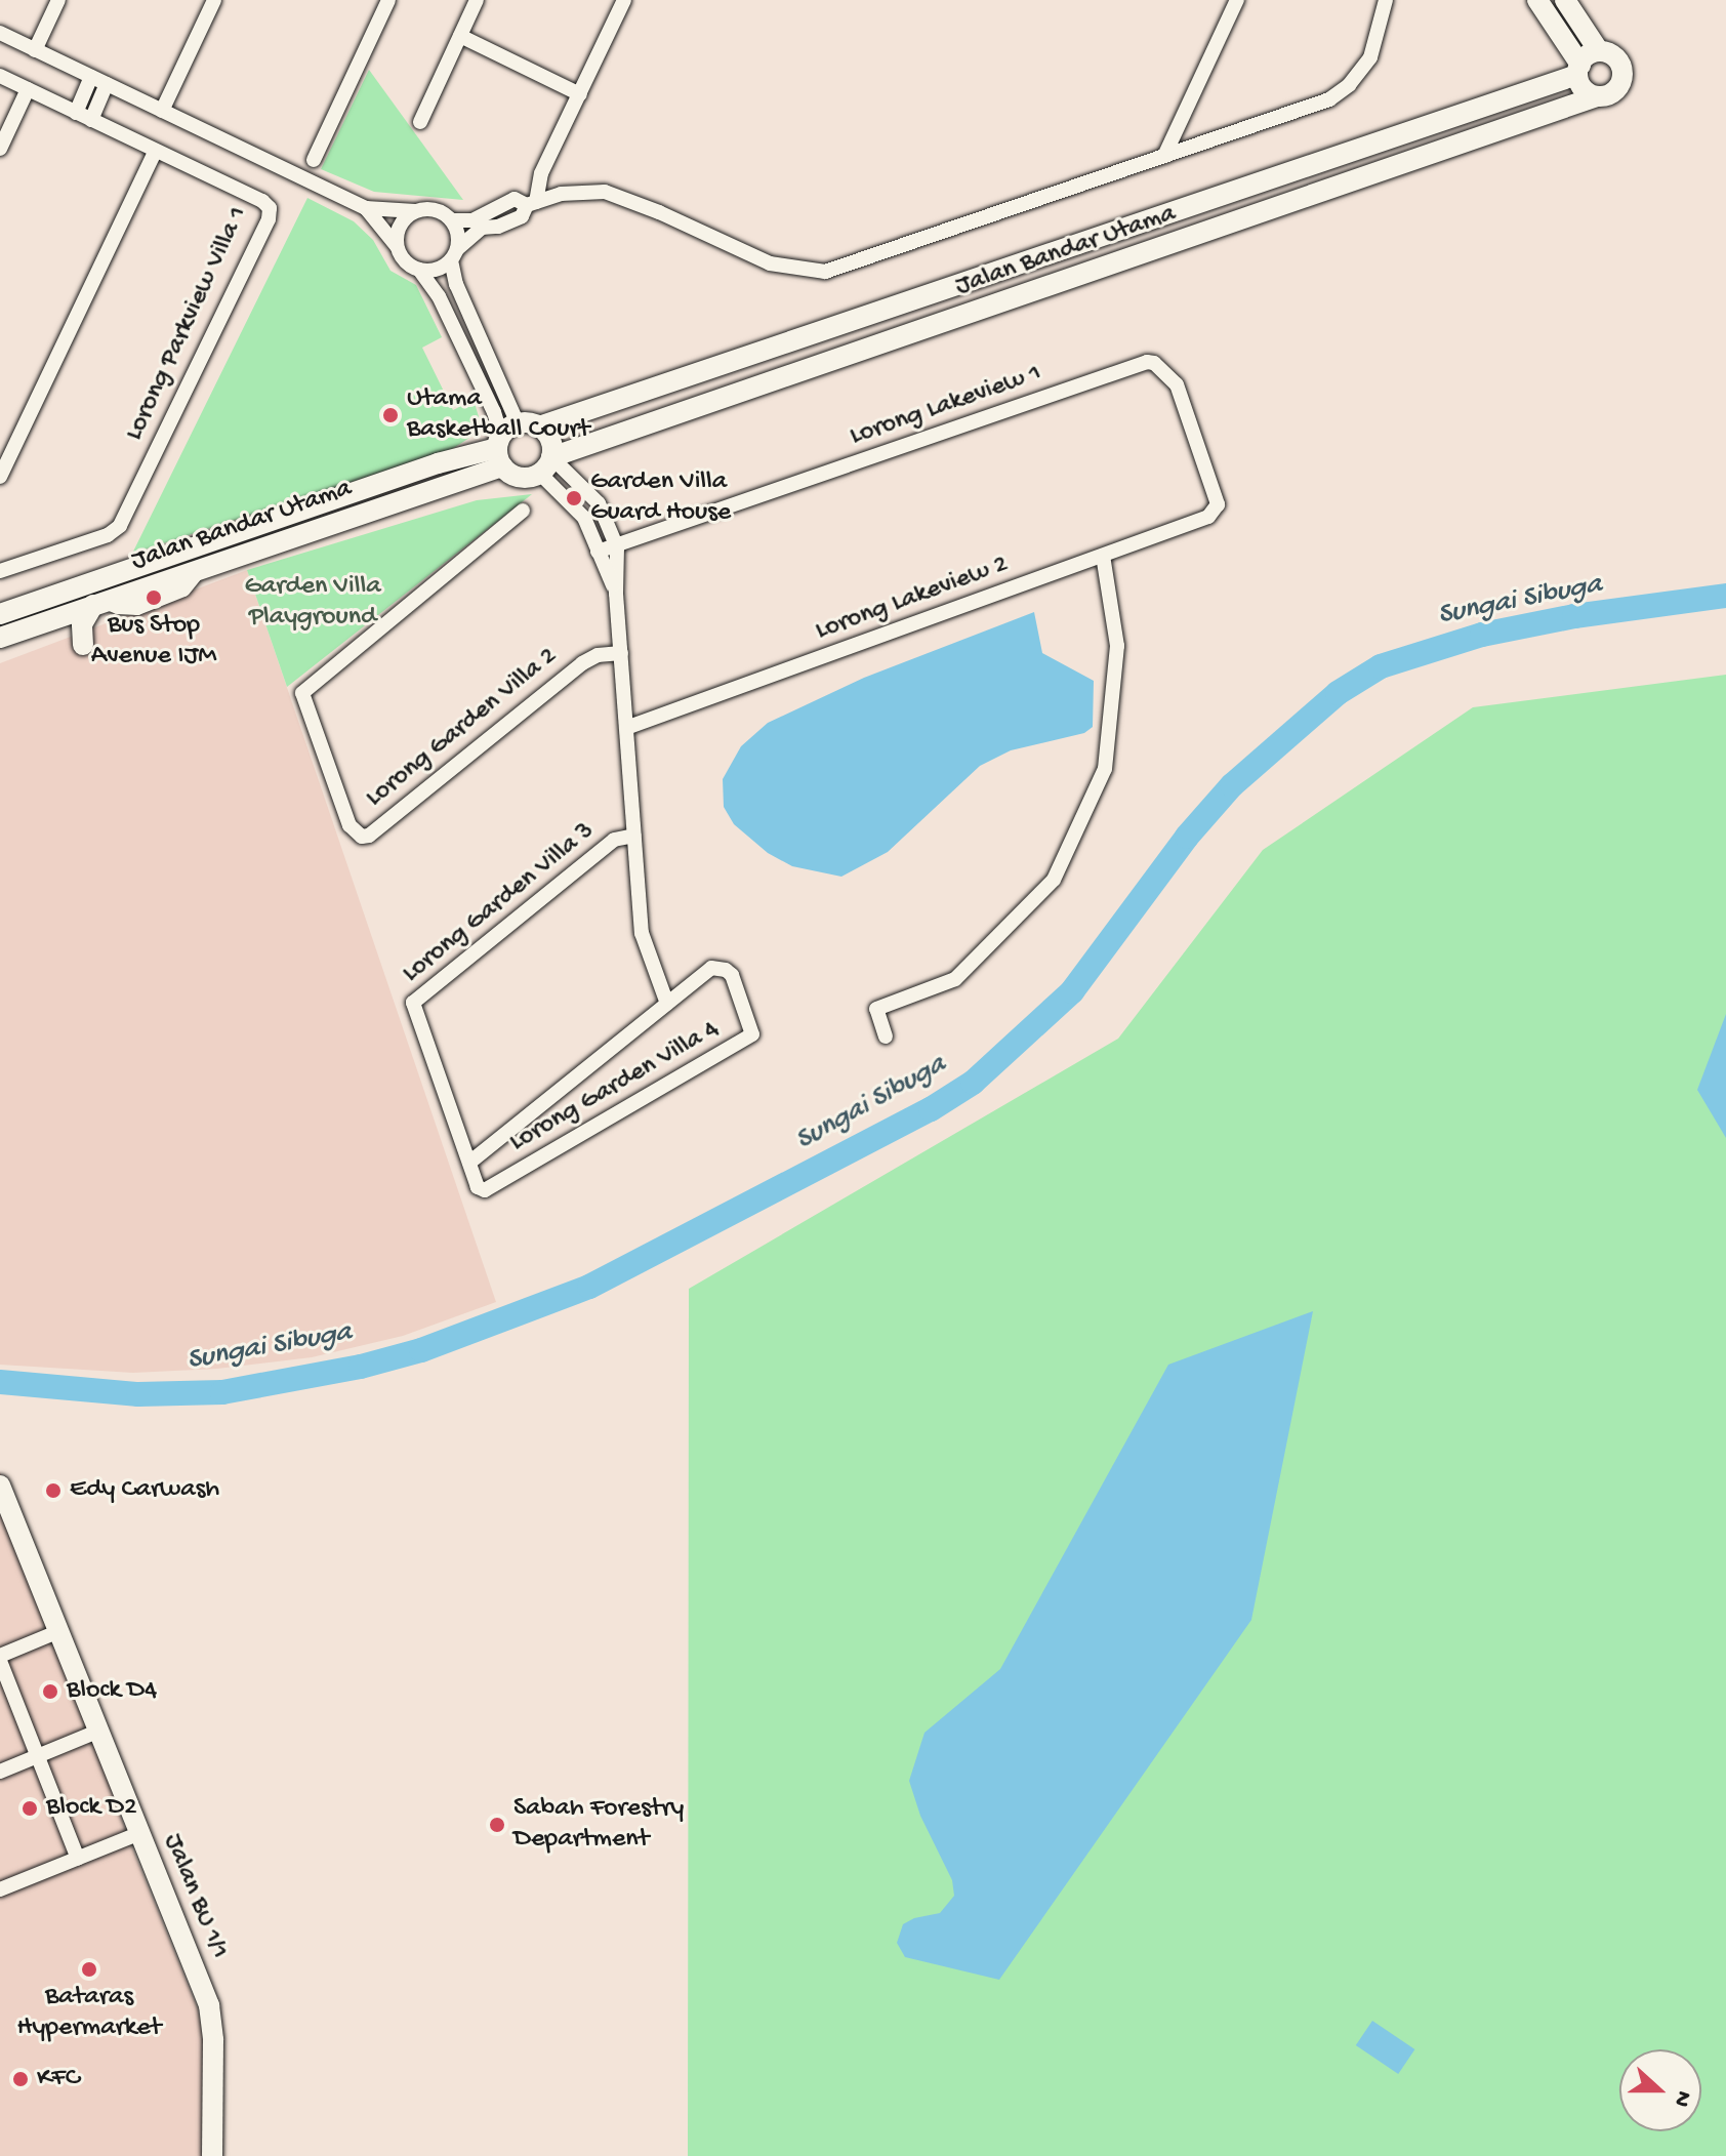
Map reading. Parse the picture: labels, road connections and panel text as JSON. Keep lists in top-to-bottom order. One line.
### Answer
{"streets":{"street":["Jalan Bandar Utama","Lorong Parkview Villa 1","Lorong Lakeview 1","Lorong Lakeview 2","Lorong Garden Villa 2","Lorong Garden Villa 3","Lorong Garden Villa 4","Jalan BU 1/1"]},"crossings":[["Lorong Lakeview 1","Lorong Lakeview 2"],["Lorong Garden Villa 3","Lorong Garden Villa 4"]],"water":["Sungai Sibuga"],"parks":["Garden Villa Playground"],"places":["Utama Basketball Court","Garden Villa Guard House","Bus Stop Avenue IJM","Edy Carwash","Block D4","Block D2","Sabah Forestry Department","Bataras Hypermarket","KFC"],"north":"right"}
